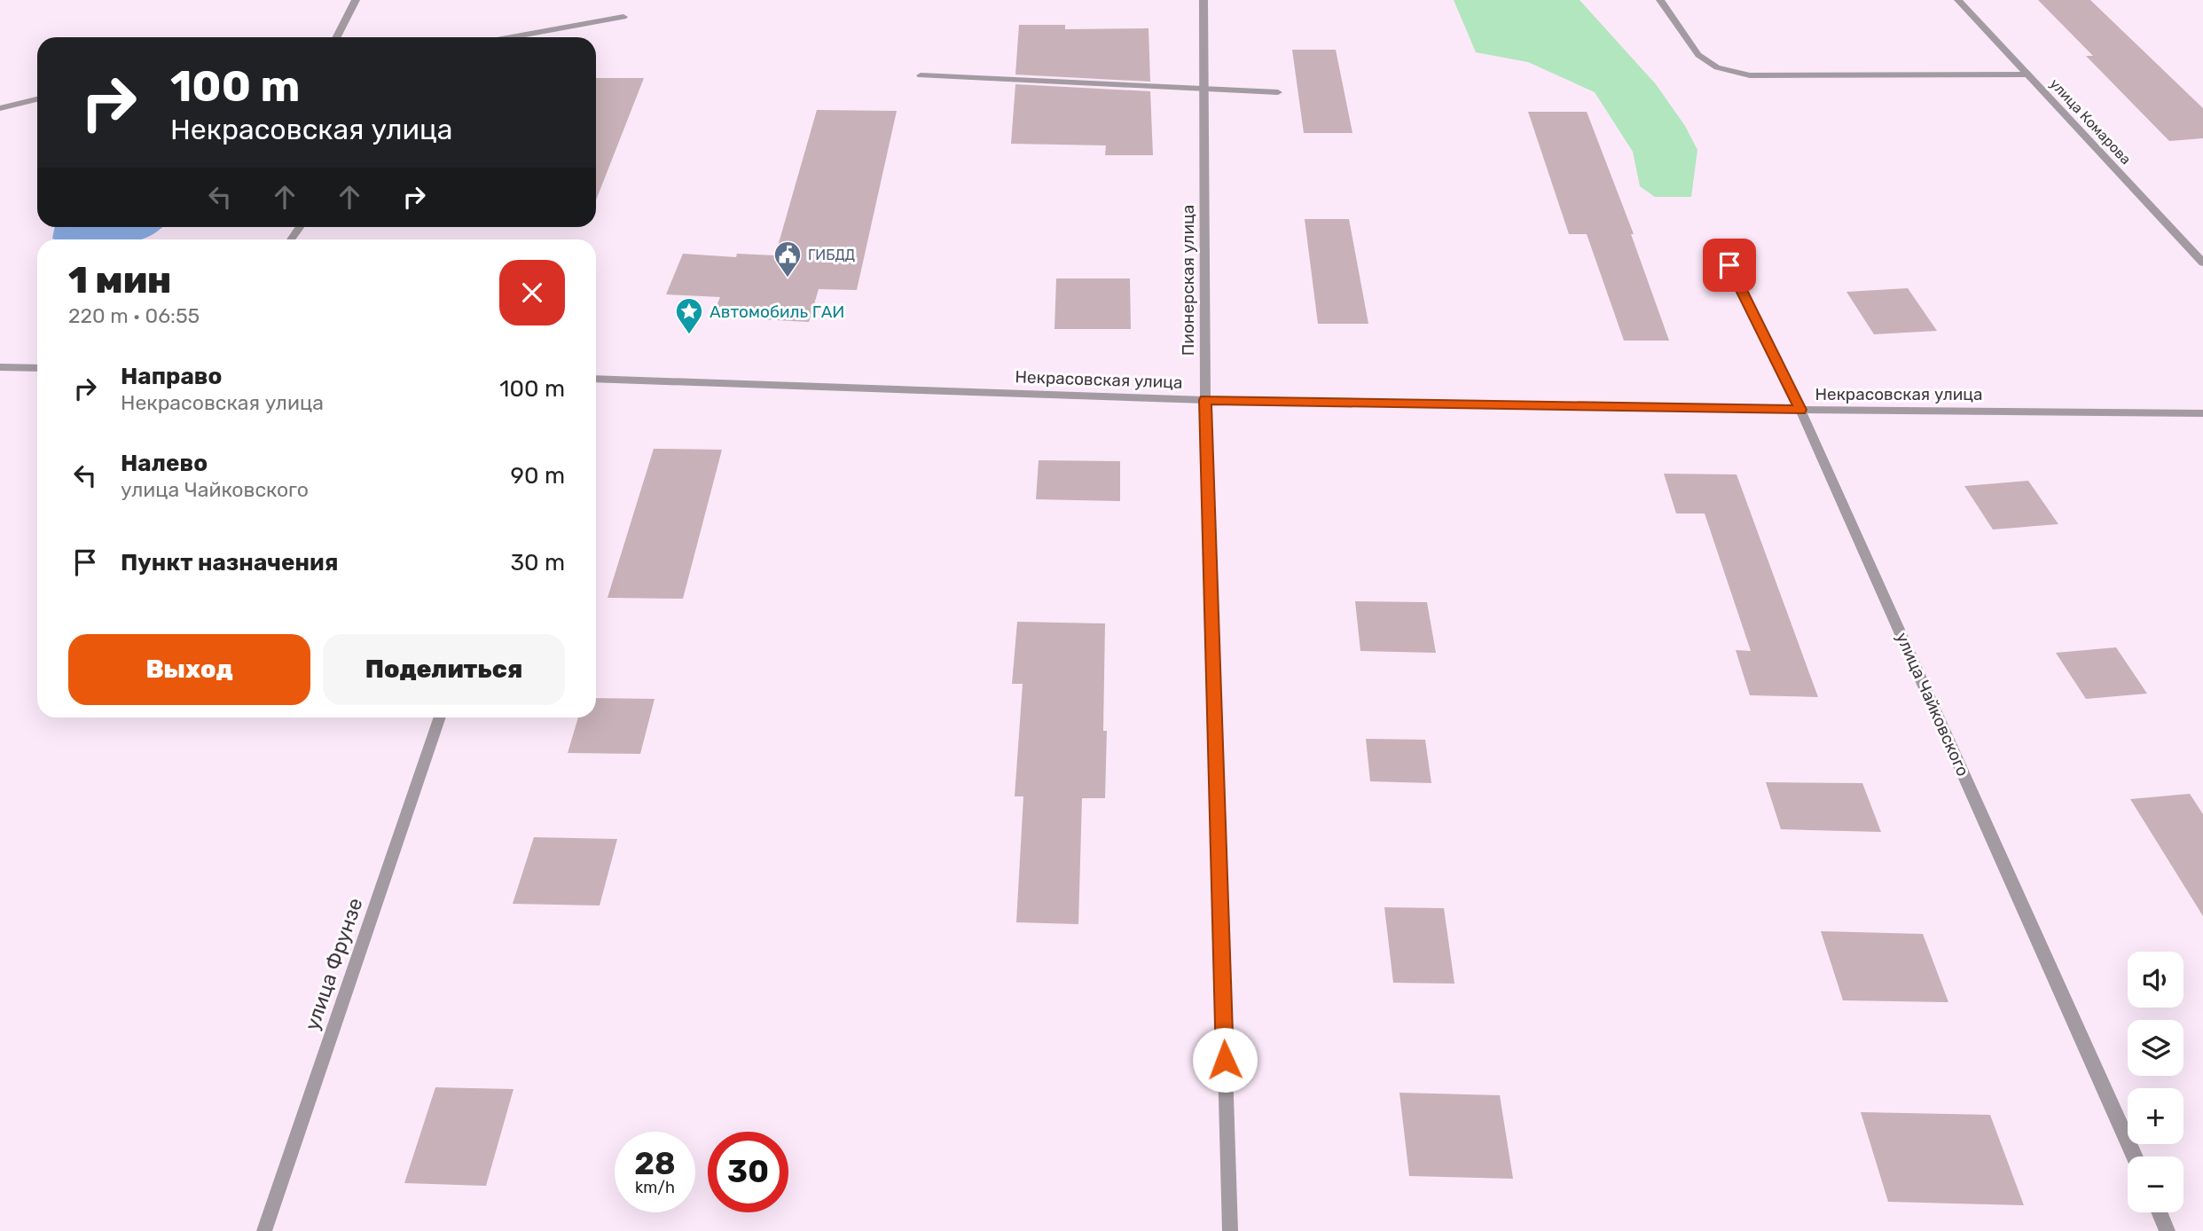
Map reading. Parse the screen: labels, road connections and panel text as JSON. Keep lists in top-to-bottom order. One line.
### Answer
{"streets":{"street":["улица Комарова","Пионерская улица","Некрасовская улица","улица Чайковского","улица Фрунзе"]},"crossings":[["Пионерская улица","Некрасовская улица"],["Некрасовская улица","улица Чайковского"]],"places":{"public building":["ГИБДД"],"place":["Автомобиль ГАИ"]},"page":{"turn":["100 m","Некрасовская улица"],"heading":["1 мин","220 m · 06:55"],"list":[{"name":"Направо","note":"Некрасовская улица","value":"100 m"},{"name":"Налево","note":"улица Чайковского","value":"90 m"},{"name":"Пункт назначения","value":"30 m"}],"buttons":["Выход","Поделиться"],"map_buttons":["+","−"],"speed":"28 km/h","limit":"30"}}
